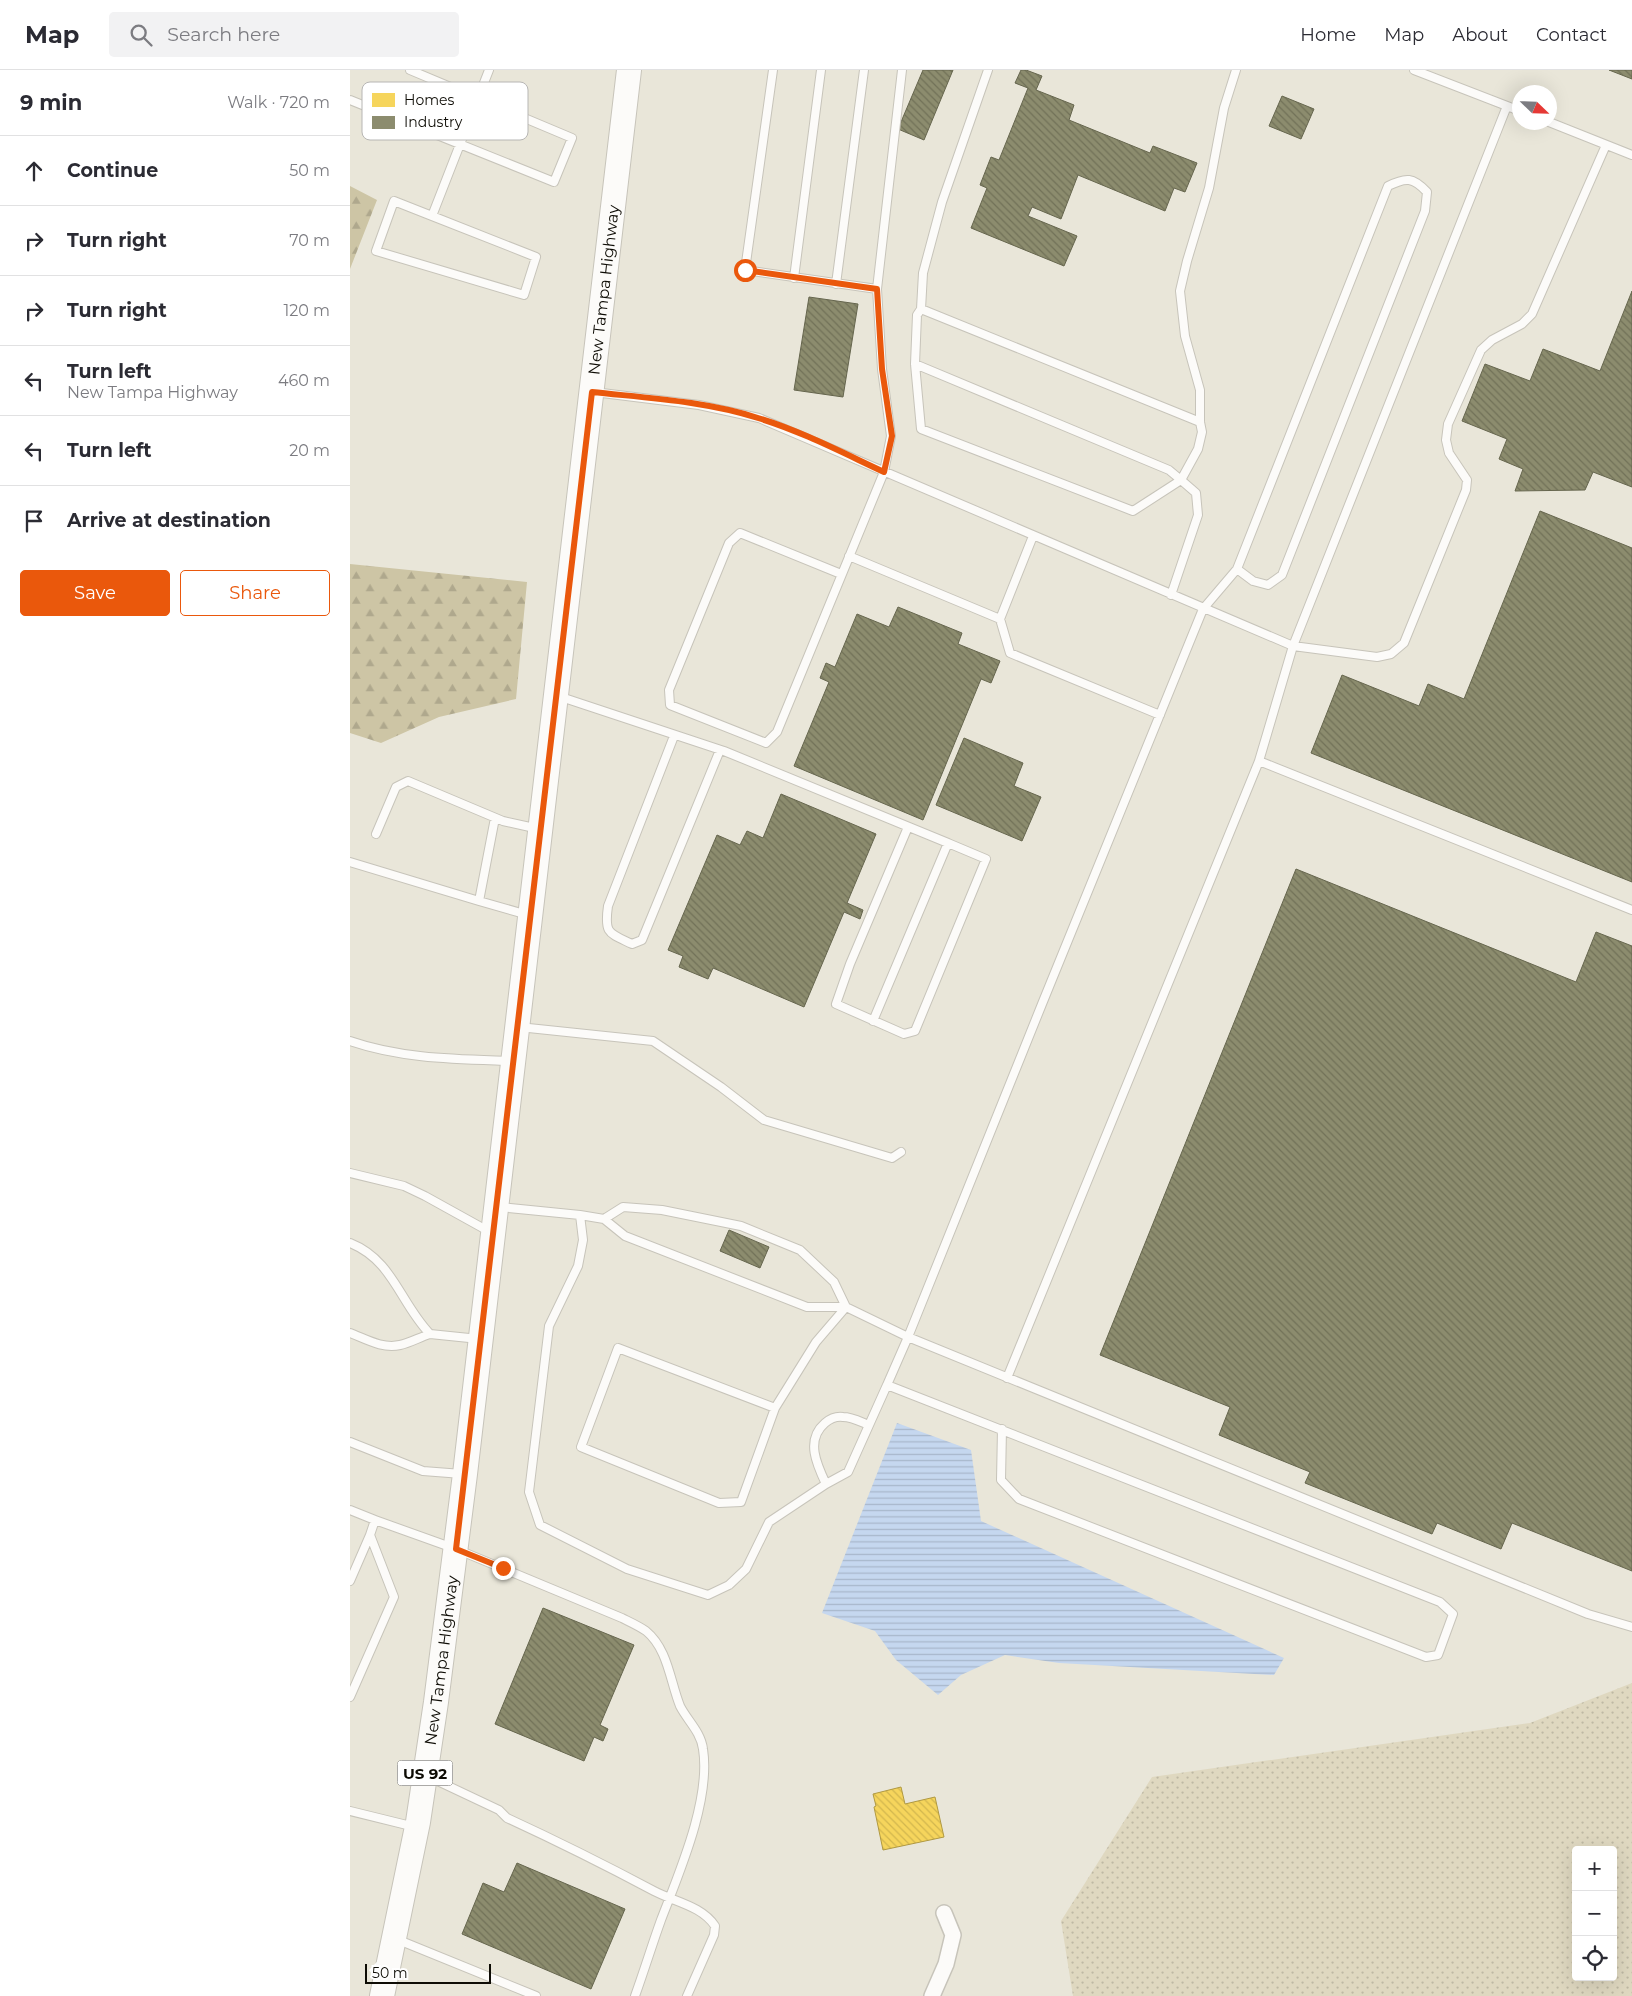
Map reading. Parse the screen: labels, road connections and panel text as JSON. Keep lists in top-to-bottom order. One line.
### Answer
{"streets":{"main road":["New Tampa Highway","US 92"]},"legend":["Homes","Industry"],"scale_bar":"50 m","north":"bottom right","page":{"header":"Map","search":"Search here","nav":["Home","Map","About","Contact"],"heading":["9 min","Walk · 720 m"],"list":[["Continue","50 m"],["Turn right","70 m"],["Turn right","120 m"],["Turn left","New Tampa Highway","460 m"],["Turn left","20 m"],"Arrive at destination"],"buttons":["Save","Share"],"map_buttons":["+","−"],"scale":"50 m"}}
